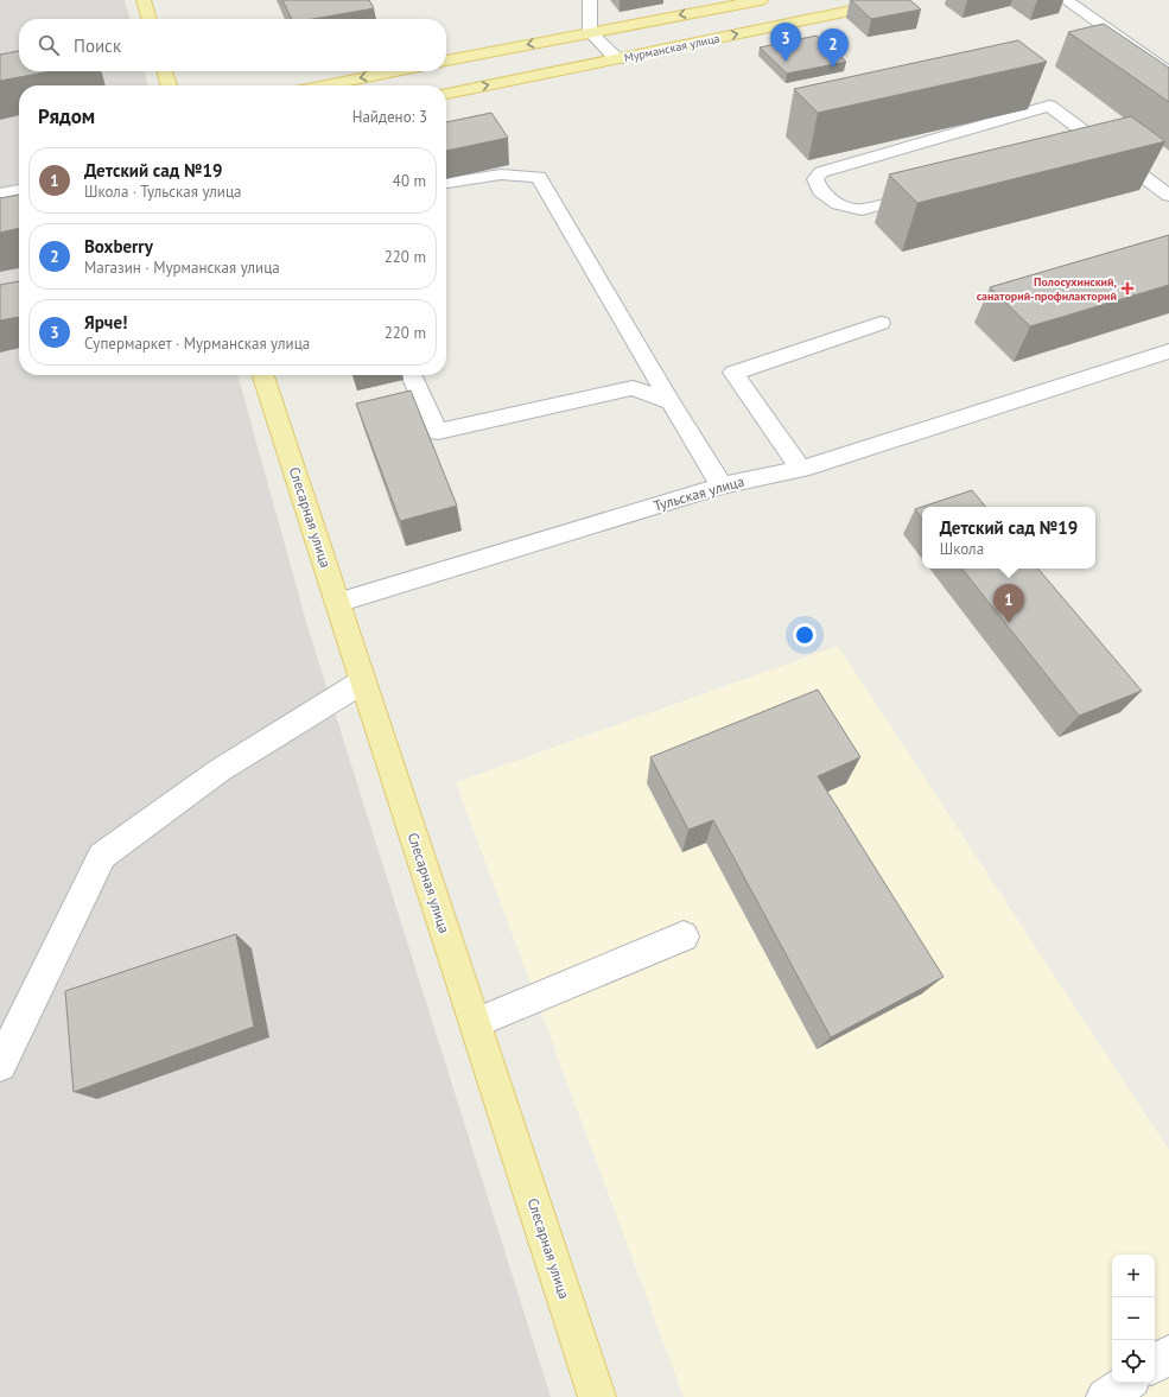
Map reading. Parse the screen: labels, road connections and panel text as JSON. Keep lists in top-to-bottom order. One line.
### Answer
{"streets":{"main road":["Мурманская улица","Слесарная улица"],"street":["Тульская улица"]},"crossings":[["Тульская улица","Слесарная улица"]],"places":{"health":["Полосухинский, санаторий-профилакторий"]},"page":{"search":"Поиск","pins":["3","2","1"],"heading":["Рядом","Найдено: 3"],"list":[{"mark":"1","name":"Детский сад №19","note":"Школа · Тульская улица","value":"40 m"},{"mark":"2","name":"Boxberry","note":"Магазин · Мурманская улица","value":"220 m"},{"mark":"3","name":"Ярче!","note":"Супермаркет · Мурманская улица","value":"220 m"}],"popup":["Детский сад №19","Школа"],"map_buttons":["+","−"]}}
